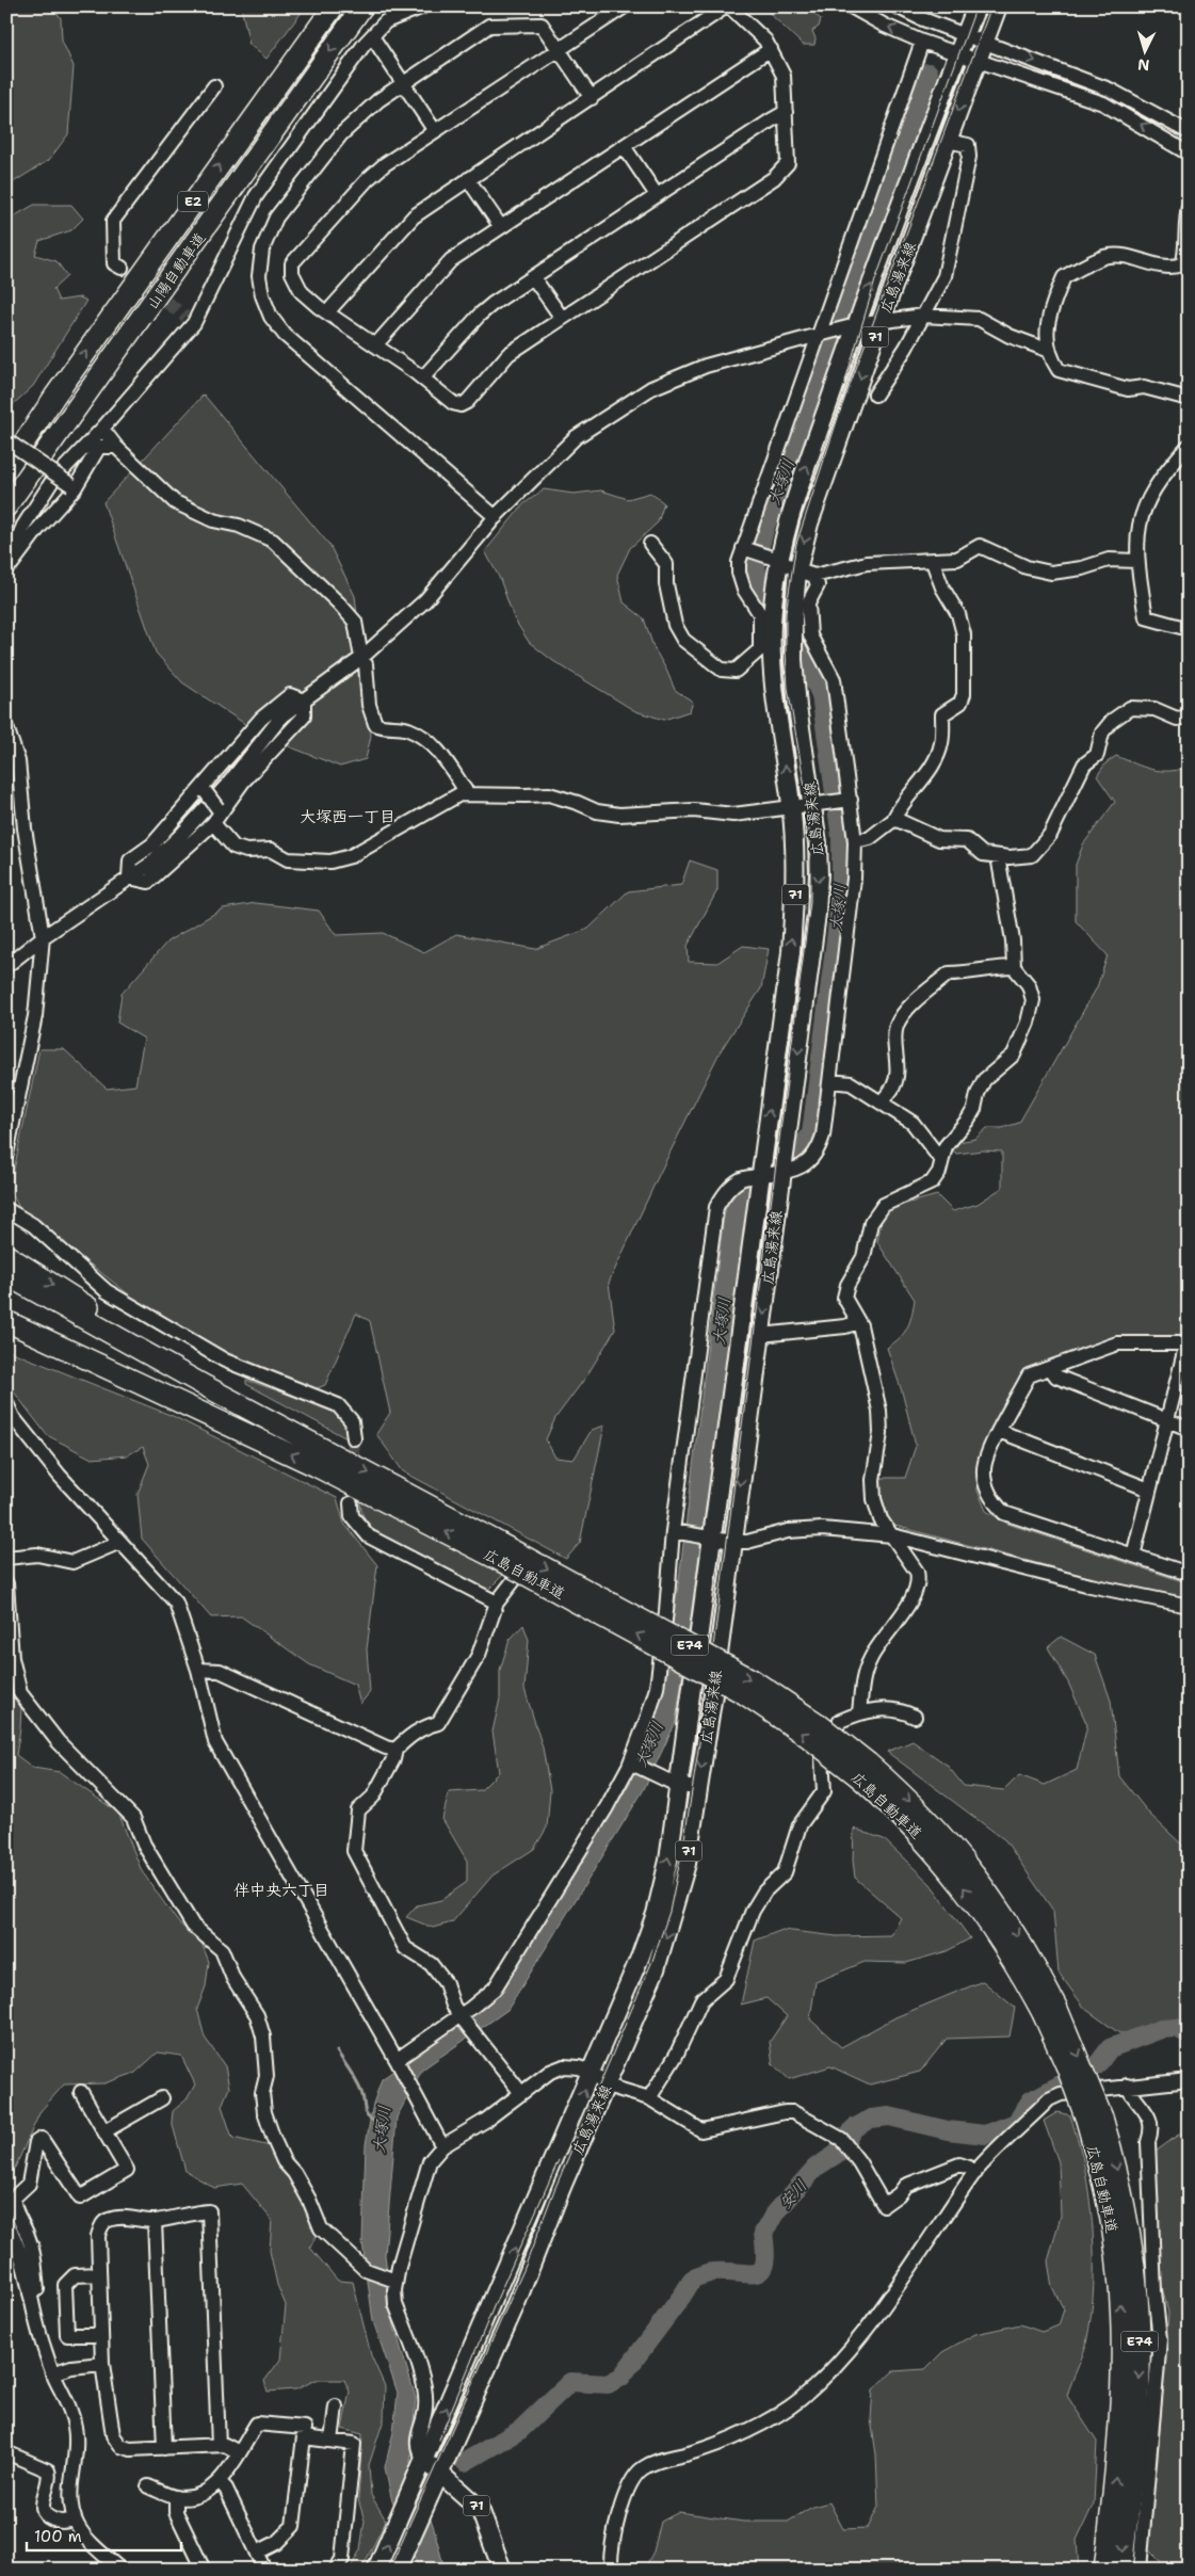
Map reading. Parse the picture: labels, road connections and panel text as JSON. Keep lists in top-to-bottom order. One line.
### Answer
{"streets":{"highway":["E2","山陽自動車道","広島自動車道","E74"],"main road":["広島湯来線","71"]},"crossings":[["広島湯来線","71"]],"districts":["大塚西一丁目","伴中央六丁目"],"water":["大塚川","安川"],"scale_bar":"100 m","north":"bottom"}
